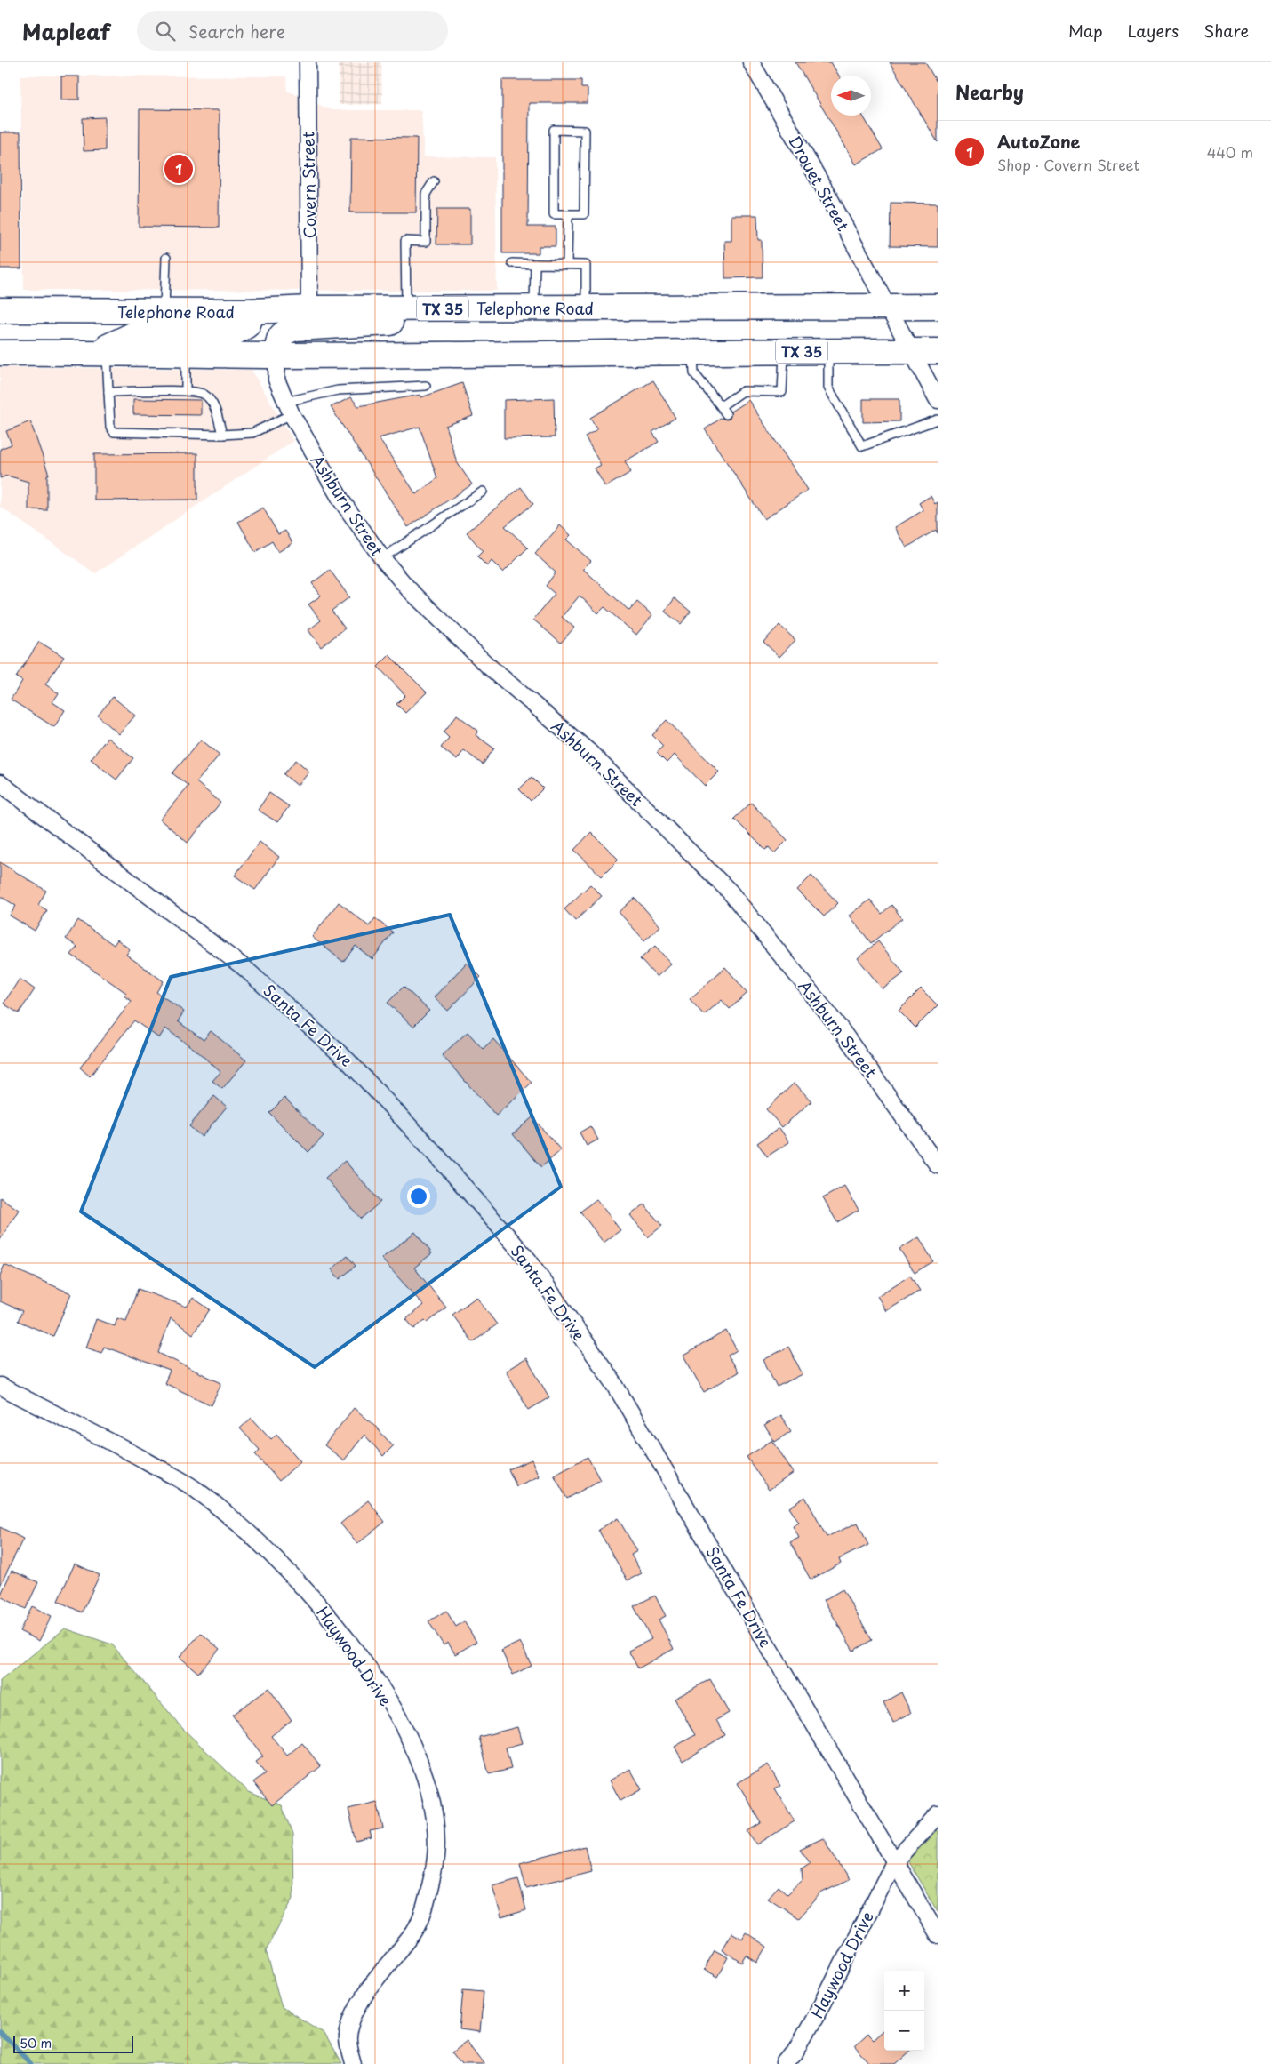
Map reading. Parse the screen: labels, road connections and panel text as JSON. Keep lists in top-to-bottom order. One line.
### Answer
{"streets":{"main road":["Telephone Road","TX 35"],"street":["Drouet Street","Covern Street","Ashburn Street","Santa Fe Drive","Haywood Drive"]},"crossings":[["Drouet Street","Telephone Road"],["Drouet Street","TX 35"],["Covern Street","Telephone Road"],["TX 35","Ashburn Street"],["Santa Fe Drive","Haywood Drive"]],"scale_bar":"50 m","north":"left","page":{"header":"Mapleaf","search":"Search here","nav":["Map","Layers","Share"],"heading":"Nearby","list":[{"mark":"1","name":"AutoZone","note":"Shop · Covern Street","value":"440 m"}],"pins":"1","map_buttons":["+","−"],"scale":"50 m"}}
